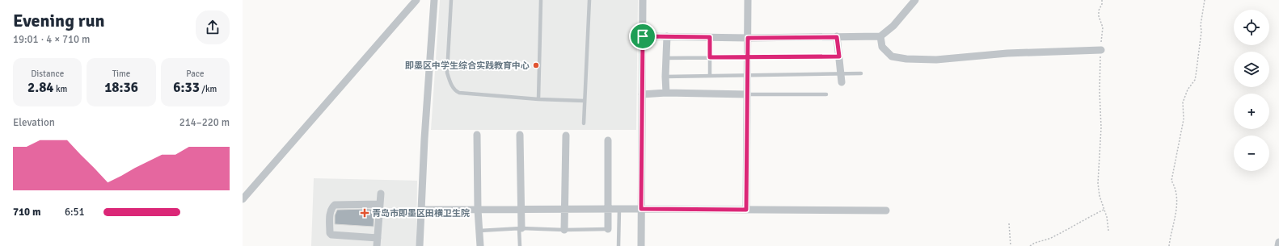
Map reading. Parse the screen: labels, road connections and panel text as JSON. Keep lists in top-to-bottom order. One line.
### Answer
{"places":{"other":["即墨区中学生综合实践教育中心"],"health":["青岛市即墨区田横卫生院"]},"page":{"heading":["Evening run","19:01 · 4 × 710 m"],"map_buttons":["+","−"],"stats":[["Distance","2.84 km"],["Time","18:36"],["Pace","6:33 /km"]],"chart":["Elevation","214–220 m"],"list":[{"name":"710 m","note":"6:51"}]}}
